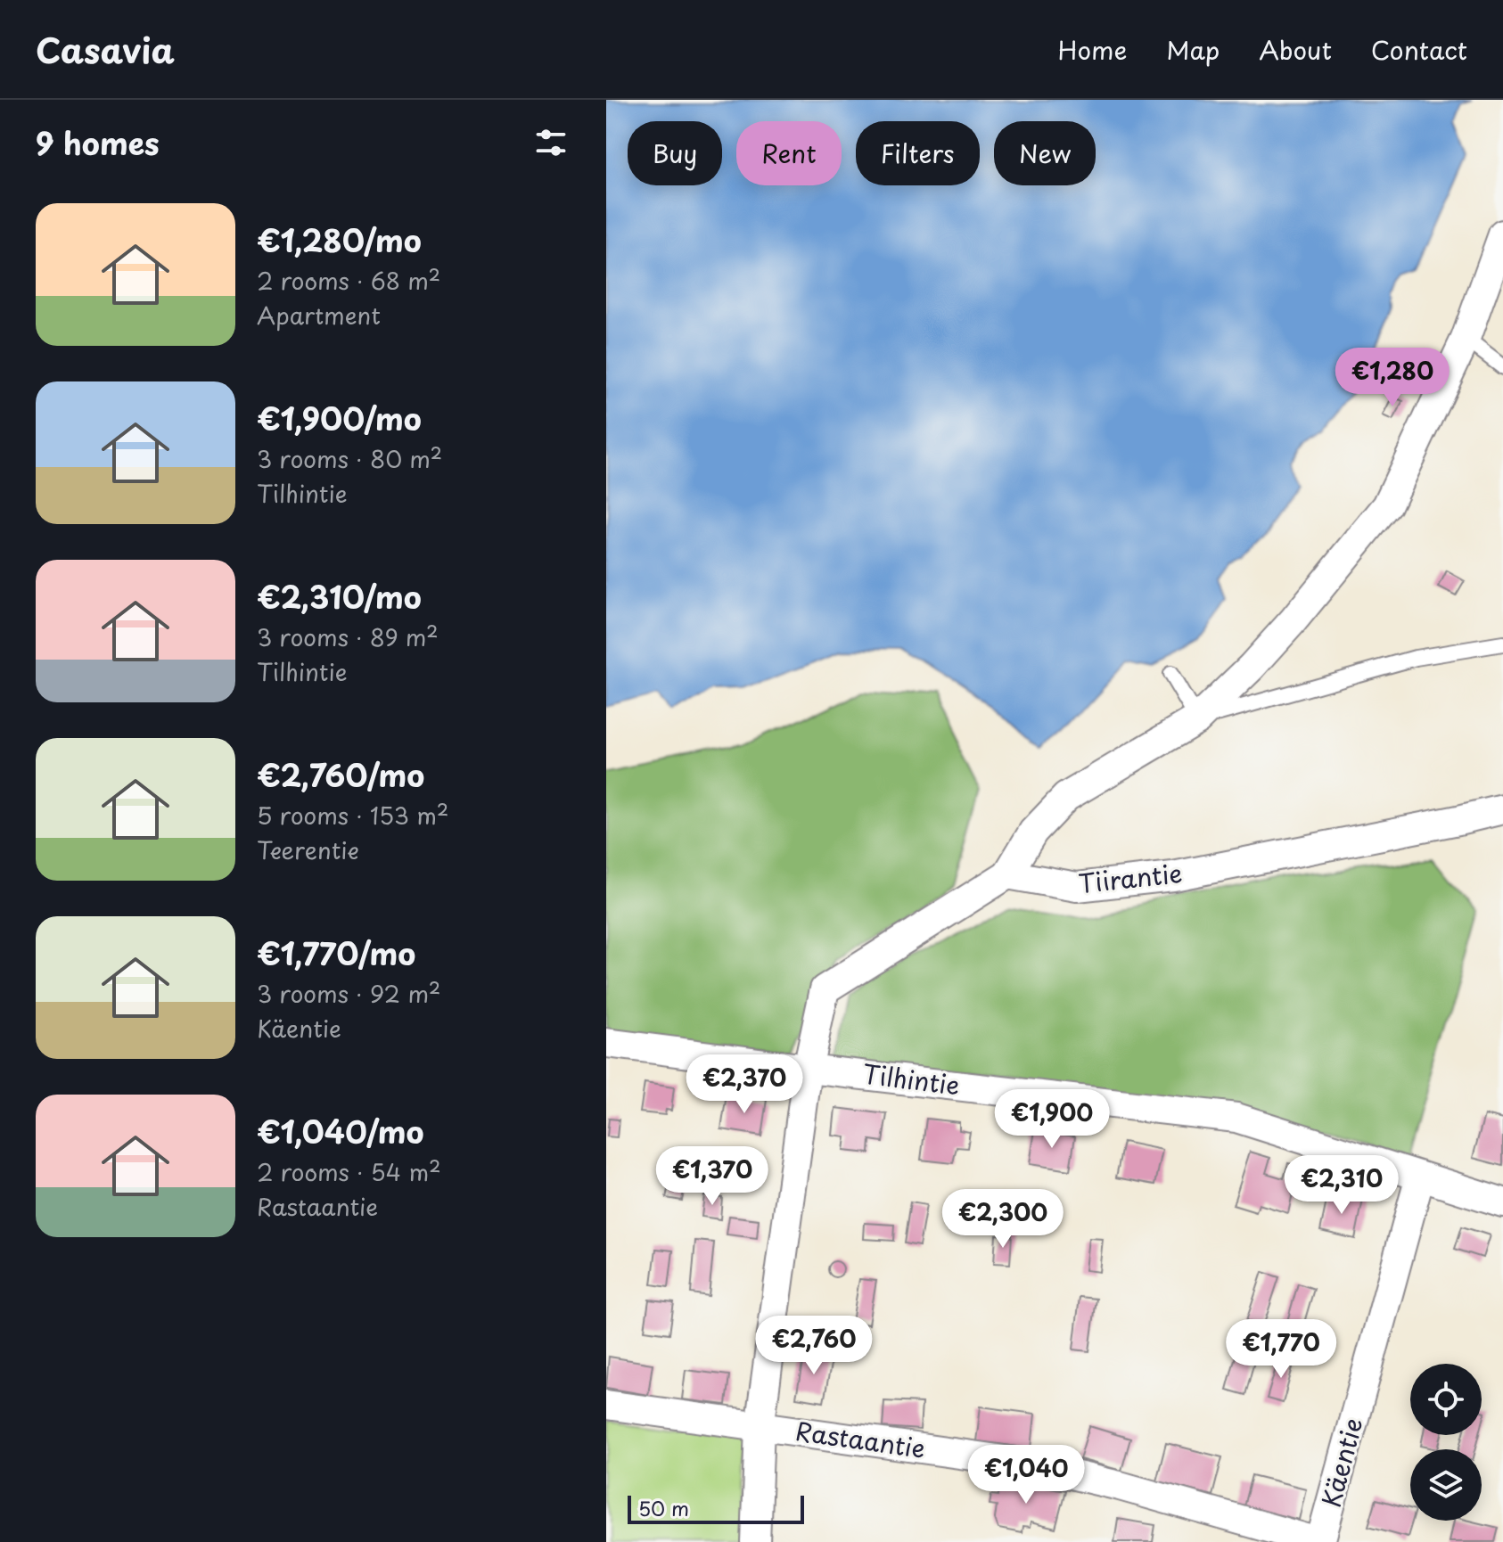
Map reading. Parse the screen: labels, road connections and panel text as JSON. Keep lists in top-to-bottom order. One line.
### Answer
{"streets":{"street":["Tiirantie","Tilhintie","Rastaantie","Käentie"]},"crossings":[["Tilhintie","Käentie"],["Rastaantie","Käentie"]],"scale_bar":"50 m","page":{"header":"Casavia","nav":["Home","Map","About","Contact"],"heading":"9 homes","chip":["Buy","Rent","Filters","New"],"list":[{"name":"€1,280/mo","note":"2 rooms · 68 m² · Apartment"},{"name":"€1,900/mo","note":"3 rooms · 80 m² · Tilhintie"},{"name":"€2,310/mo","note":"3 rooms · 89 m² · Tilhintie"},{"name":"€2,760/mo","note":"5 rooms · 153 m² · Teerentie"},{"name":"€1,770/mo","note":"3 rooms · 92 m² · Käentie"},{"name":"€1,040/mo","note":"2 rooms · 54 m² · Rastaantie"}],"price":["€1,280","€2,370","€1,900","€1,370","€2,310","€2,300","€2,760","€1,770","€1,040"],"scale":"50 m"}}
